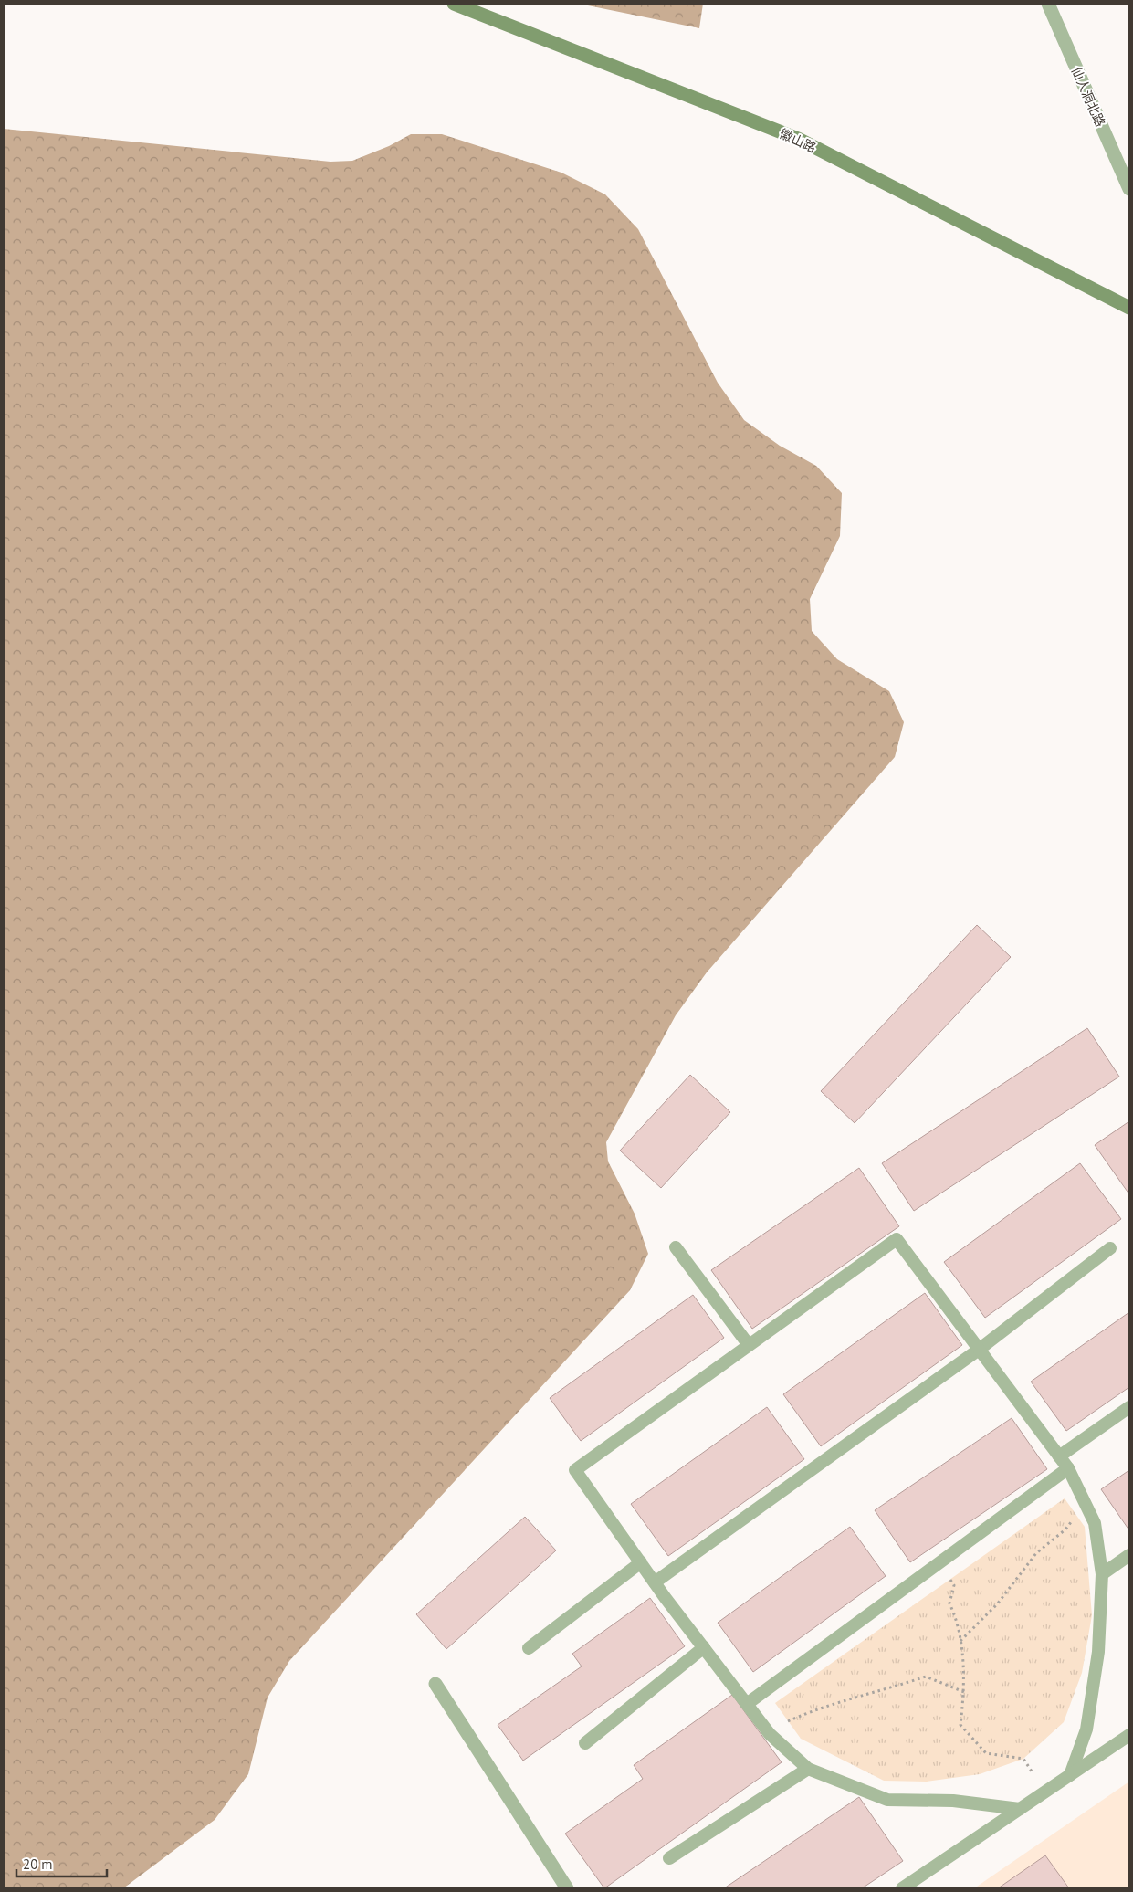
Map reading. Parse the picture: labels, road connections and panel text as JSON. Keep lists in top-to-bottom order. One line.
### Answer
{"streets":{"street":["仙人洞北路","徽山路"]},"scale_bar":"20 m"}
